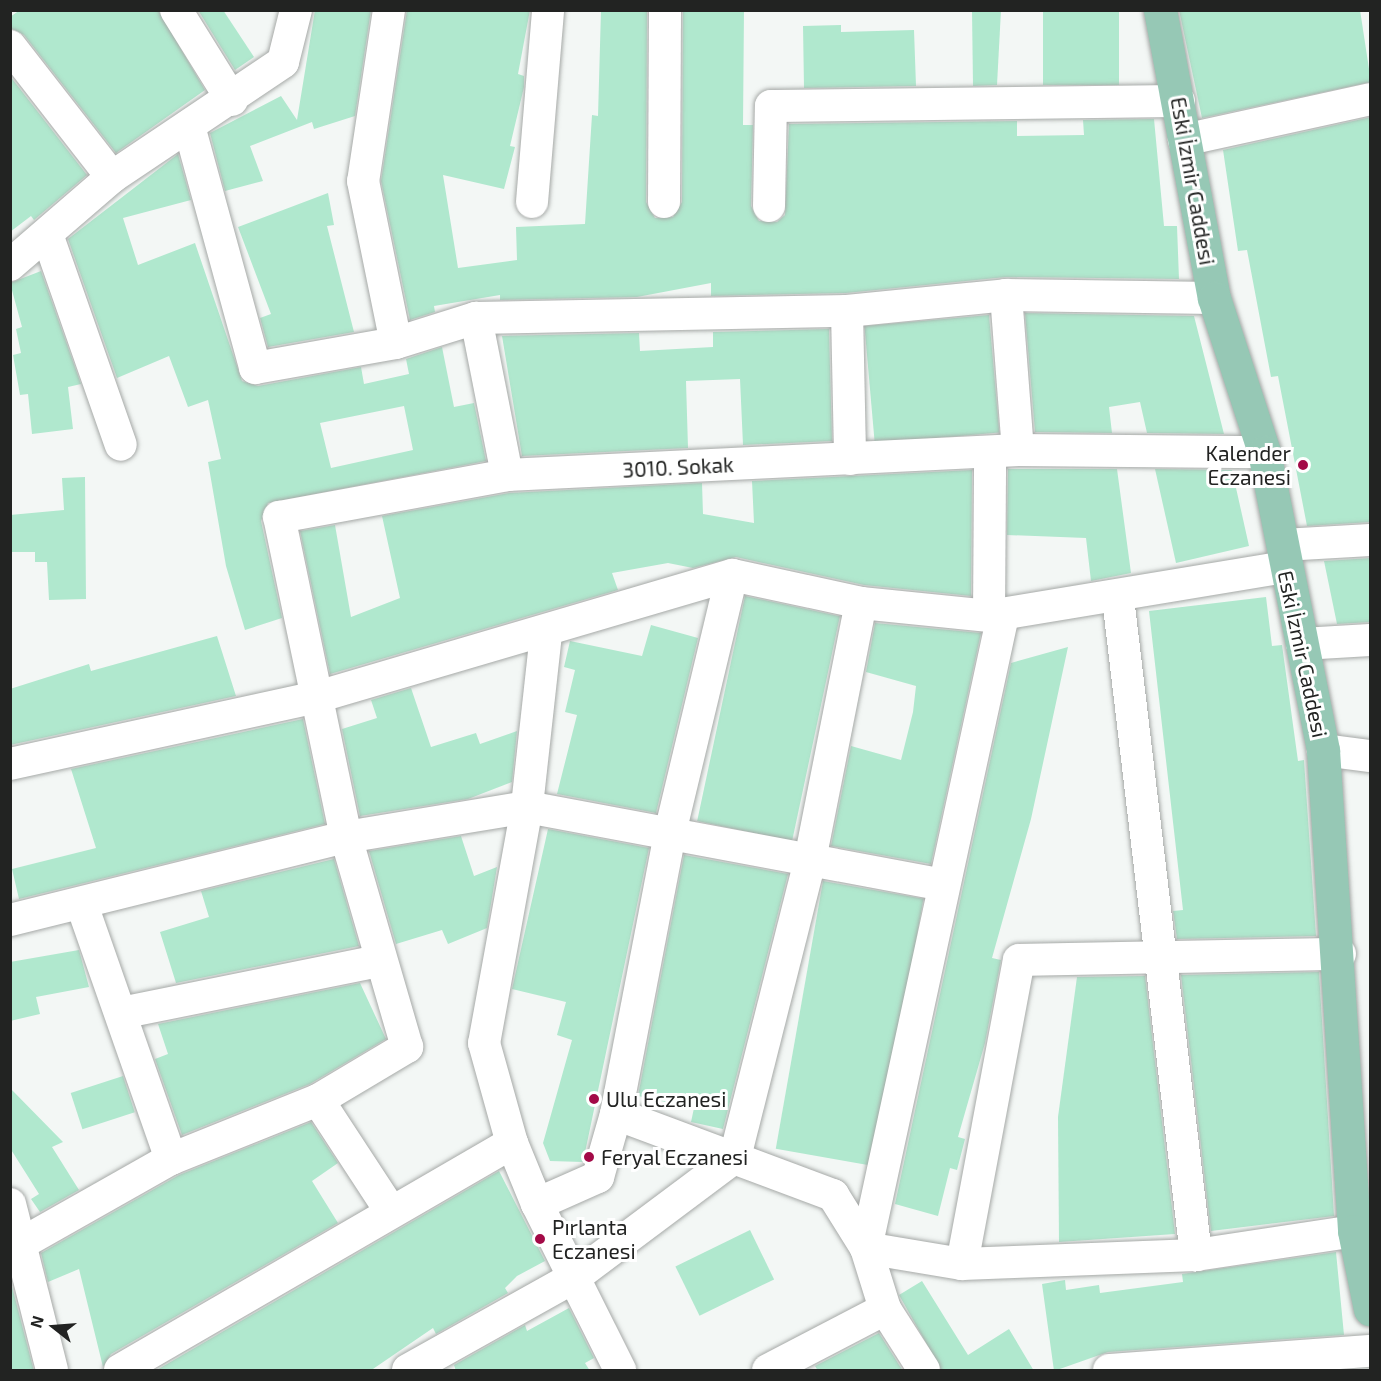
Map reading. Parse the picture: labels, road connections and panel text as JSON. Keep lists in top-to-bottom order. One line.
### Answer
{"streets":{"main road":["Eski İzmir Caddesi"],"street":["3010. Sokak"]},"crossings":[["Eski İzmir Caddesi","3010. Sokak"]],"places":["Kalender Eczanesi","Ulu Eczanesi","Feryal Eczanesi","Pırlanta Eczanesi"],"north":"left"}
